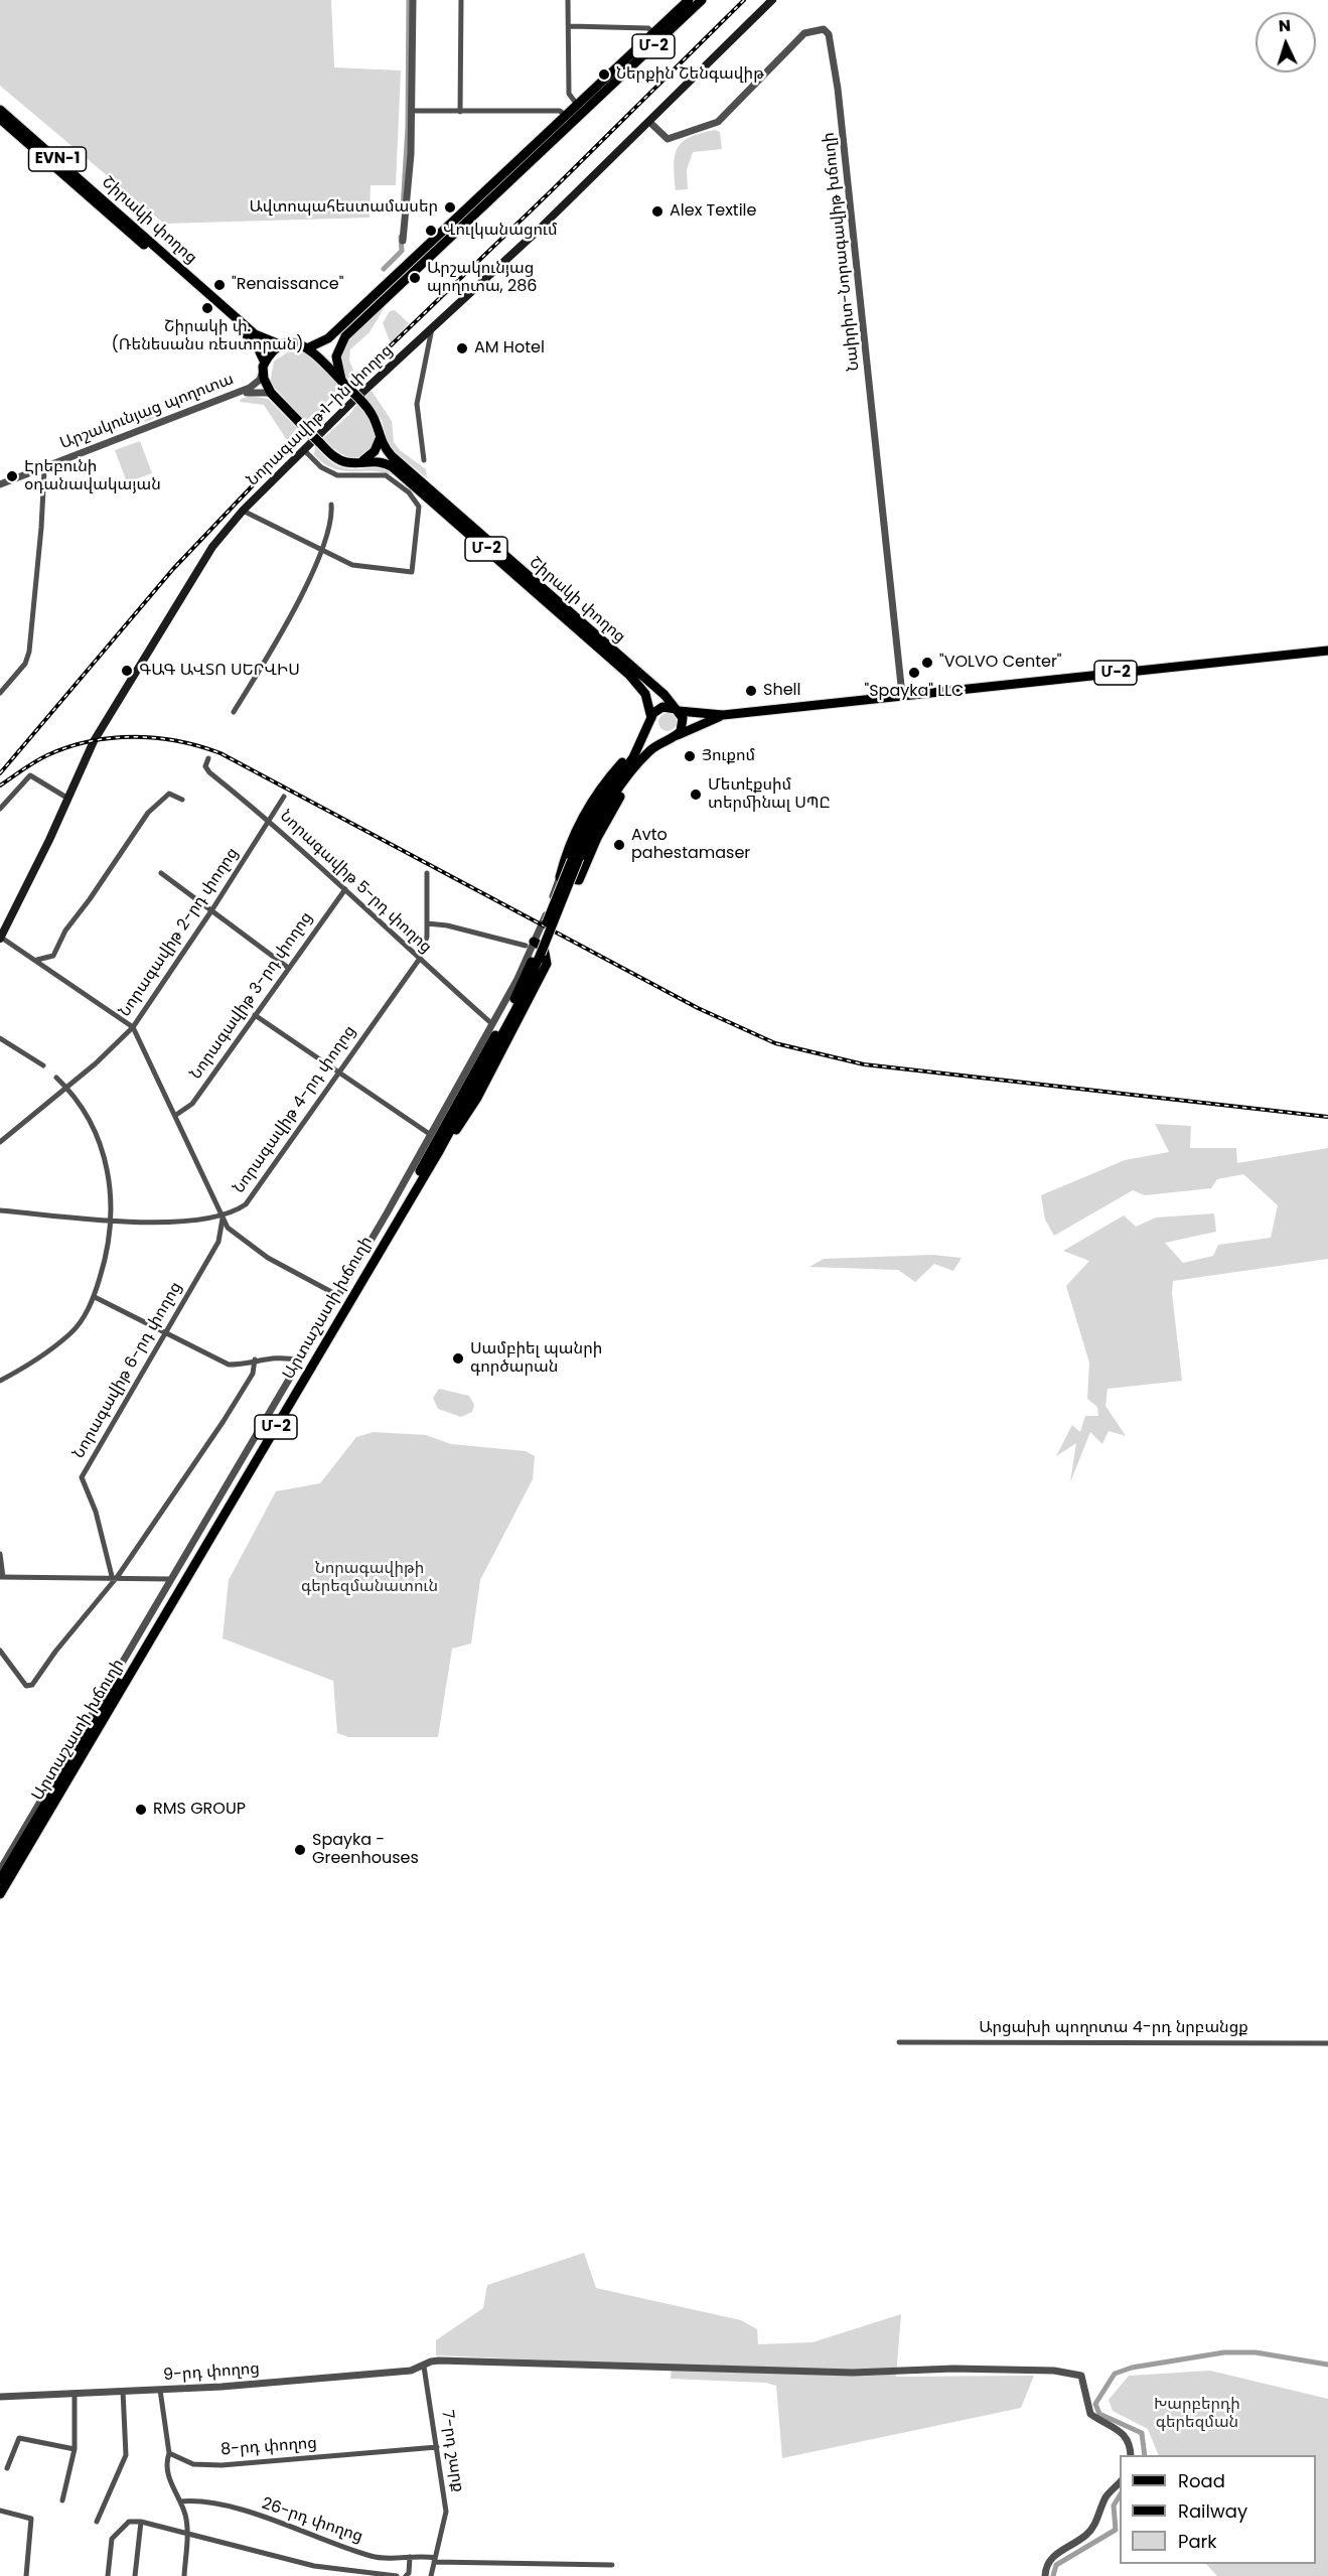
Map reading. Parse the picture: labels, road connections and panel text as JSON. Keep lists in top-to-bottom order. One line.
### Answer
{"streets":{"main road":["Մ-2","EVN-1","Շիրակի փողոց","Նորագավիթ 1-ին փողոց","Արտաշատի խճուղի"],"street":["Նաիրիտ-Նորագավիթ խճուղի","Արշակունյաց պողոտա","Նորագավիթ 5-րդ փողոց","Նորագավիթ 2-րդ փողոց","Նորագավիթ 3-րդ փողոց","Նորագավիթ 4-րդ փողոց","Նորագավիթ 6-րդ փողոց","Արցախի պողոտա 4-րդ նրբանցք","9-րդ փողոց","8-րդ փողոց","7-րդ շարք","26-րդ փողոց"]},"crossings":[["Մ-2","Շիրակի փողոց"],["Շիրակի փողոց","Արշակունյաց պողոտա"],["Շիրակի փողոց","Արտաշատի խճուղի"],["Նաիրիտ-Նորագավիթ խճուղի","Նորագավիթ 1-ին փողոց"],["Նաիրիտ-Նորագավիթ խճուղի","Արտաշատի խճուղի"],["Նորագավիթ 5-րդ փողոց","Նորագավիթ 2-րդ փողոց"],["Նորագավիթ 5-րդ փողոց","Նորագավիթ 3-րդ փողոց"],["Նորագավիթ 5-րդ փողոց","Նորագավիթ 4-րդ փողոց"],["Նորագավիթ 5-րդ փողոց","Արտաշատի խճուղի"],["Նորագավիթ 4-րդ փողոց","Նորագավիթ 6-րդ փողոց"],["9-րդ փողոց","7-րդ շարք"],["8-րդ փողոց","7-րդ շարք"],["7-րդ շարք","26-րդ փողոց"]],"parks":["Նորագավիթի գերեզմանատուն","Խարբերդի գերեզման"],"places":["Ներքին Շենգավիթ","Ավտոպահեստամասեր","Alex Textile","Վուլկանացում","Արշակունյաց պողոտա, 286","\"Renaissance\"","Շիրակի փ. (Ռենեսանս ռեստորան)","AM Hotel","Էրեբունի օդանավակայան","\"VOLVO Center\"","ԳԱԳ ԱՎՏՈ ՍԵՐՎԻՍ","\"Spayka\" LLC","Shell","Յուքոմ","Մետէքսիմ տերմինալ ՍՊԸ","Avto pahestamaser","Սամբիել պանրի գործարան","RMS GROUP","Spayka - Greenhouses"],"legend":["Road","Railway","Park"],"north":"top"}
